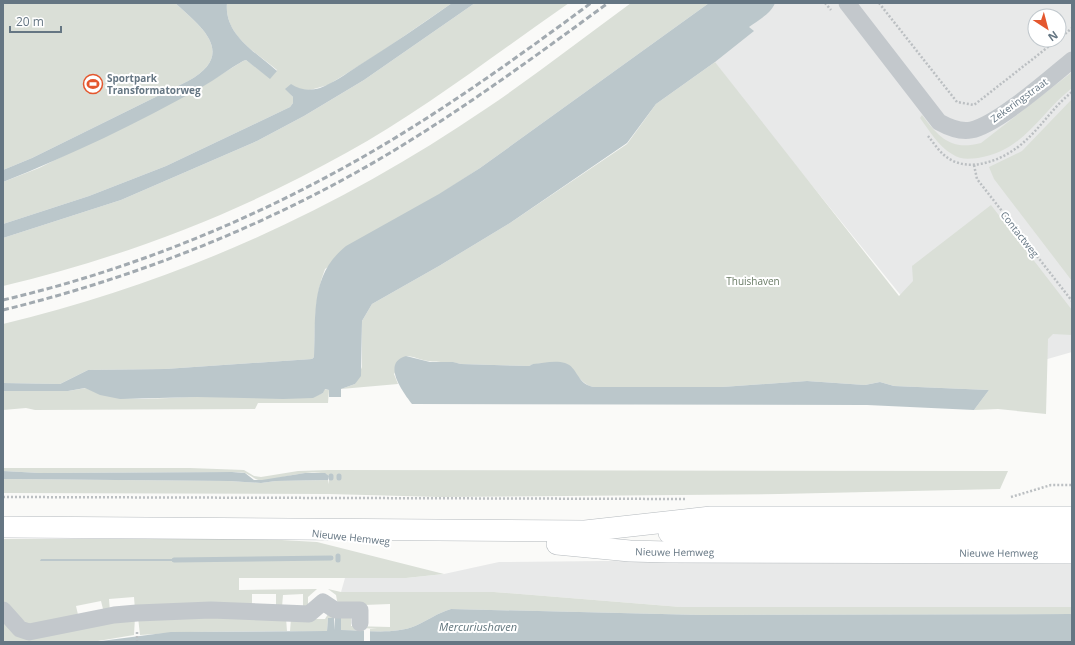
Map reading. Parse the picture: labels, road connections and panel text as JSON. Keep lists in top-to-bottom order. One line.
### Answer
{"streets":{"main road":["Nieuwe Hemweg"],"street":["Zekeringstraat"],"path":["Contactweg"]},"water":["Mercuriushaven"],"parks":["Thuishaven"],"places":{"sports":["Sportpark Transformatorweg"]},"scale_bar":"20 m","north":"bottom right"}
